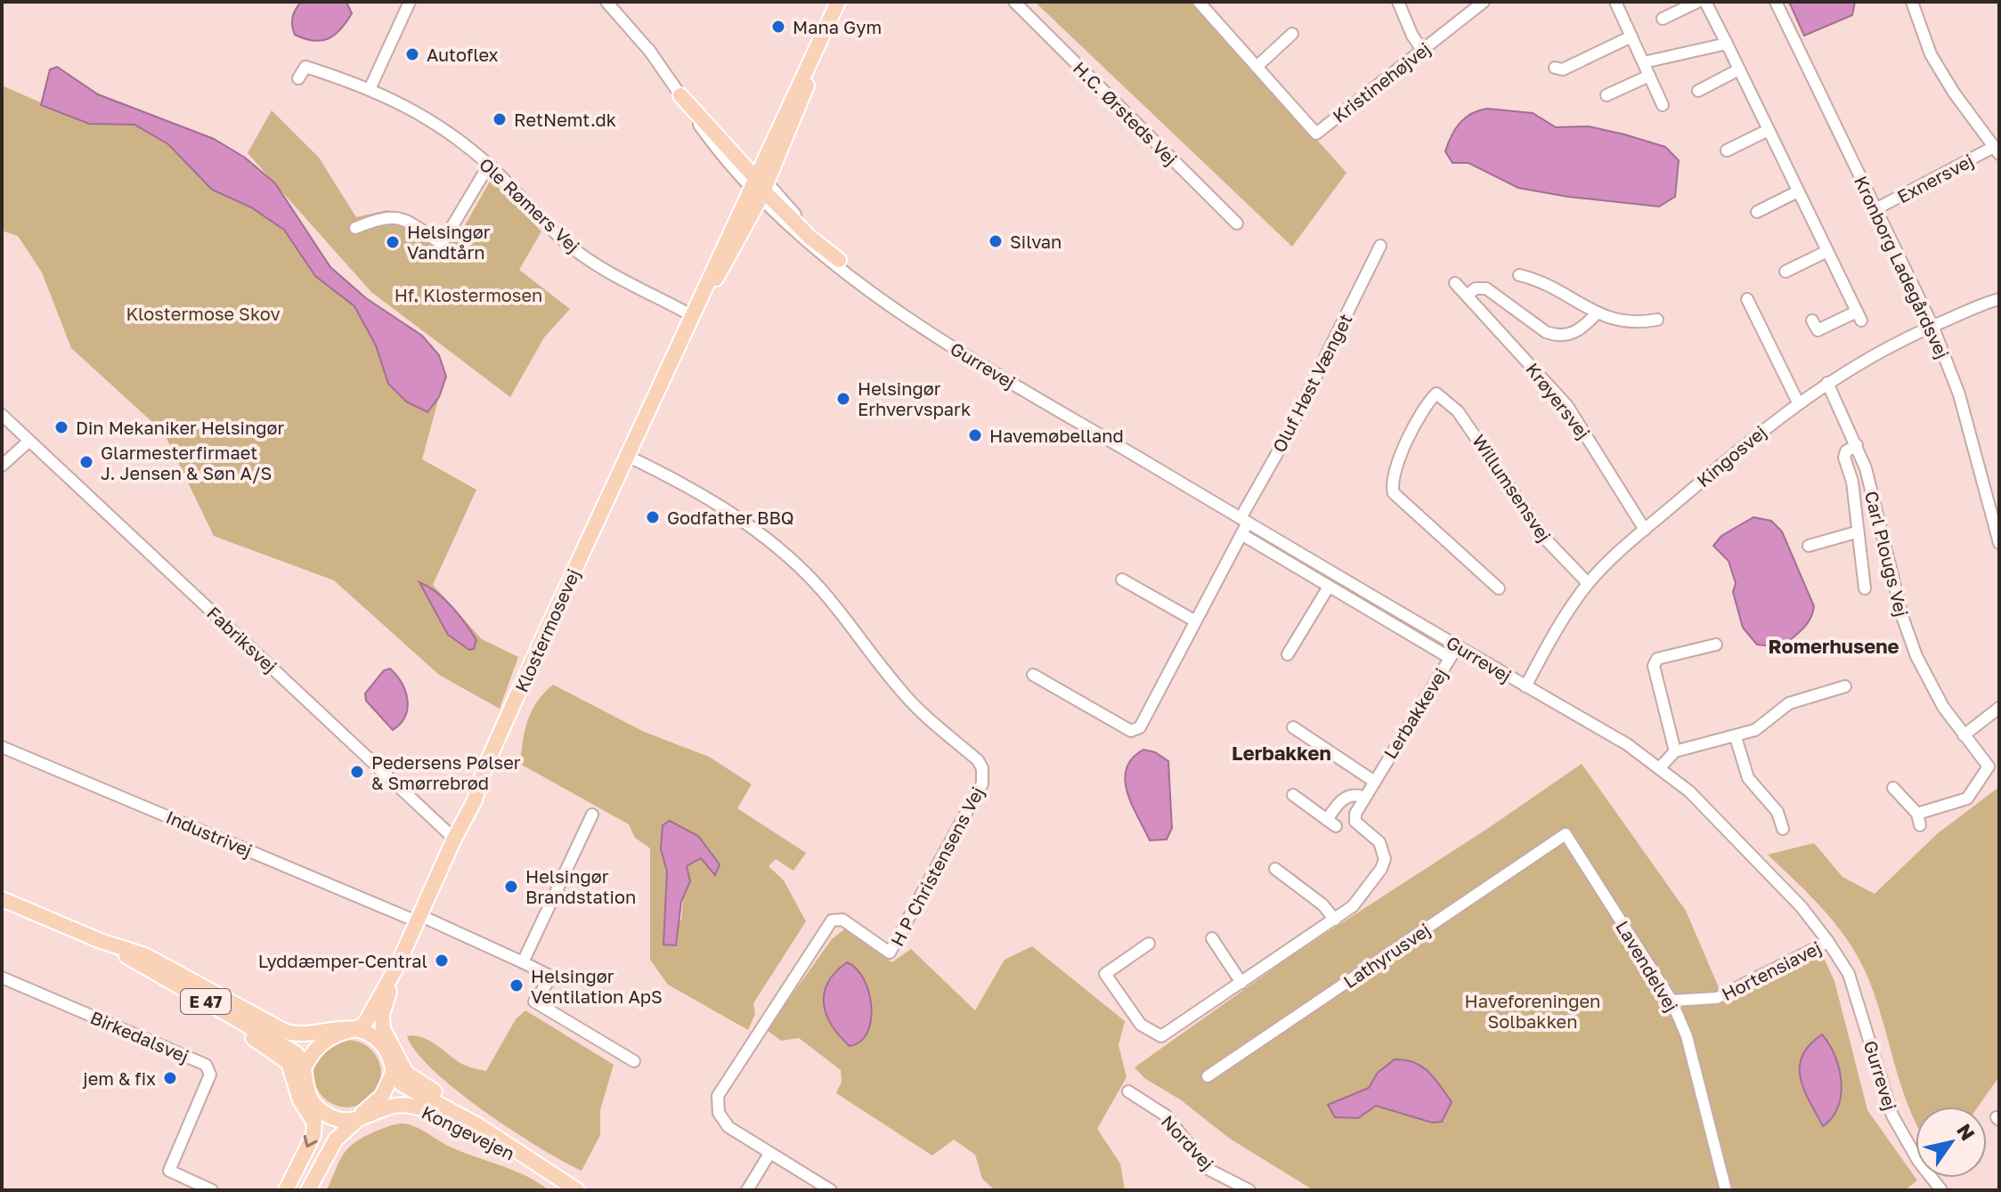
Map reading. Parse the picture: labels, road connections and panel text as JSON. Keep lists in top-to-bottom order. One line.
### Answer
{"streets":{"main road":["Klostermosevej","E 47","Kongevejen"],"street":["Kristinehøjvej","H.C. Ørsteds Vej","Exnersvej","Ole Rømers Vej","Kronborg Ladegårdsvej","Gurrevej","Oluf Høst Vænget","Krøyersvej","Kingosvej","Willumsensvej","Carl Plougs Vej","Fabriksvej","Lerbakkevej","Industrivej","H P Christensens Vej","Lathyrusvej","Lavendelvej","Hortensiavej","Birkedalsvej","Nordvej"]},"crossings":[["Exnersvej","Kronborg Ladegårdsvej"],["Ole Rømers Vej","Klostermosevej"],["Kronborg Ladegårdsvej","Kingosvej"],["Gurrevej","Oluf Høst Vænget"],["Gurrevej","Kingosvej"],["Gurrevej","Klostermosevej"],["Gurrevej","Lerbakkevej"],["Gurrevej","Hortensiavej"],["Krøyersvej","Kingosvej"],["Kingosvej","Willumsensvej"],["Kingosvej","Carl Plougs Vej"],["Klostermosevej","Fabriksvej"],["Klostermosevej","Industrivej"],["Klostermosevej","H P Christensens Vej"],["Klostermosevej","E 47"],["Klostermosevej","Kongevejen"],["Lathyrusvej","Lavendelvej"],["Lavendelvej","Hortensiavej"],["E 47","Kongevejen"]],"districts":["Romerhusene","Lerbakken"],"parks":["Hf. Klostermosen","Klostermose Skov","Haveforeningen Solbakken"],"places":["Mana Gym","Autoflex","RetNemt.dk","Silvan","Helsingør Vandtårn","Helsingør Erhvervspark","Din Mekaniker Helsingør","Havemøbelland","Glarmesterfirmaet J. Jensen & Søn A/S","Godfather BBQ","Pedersens Pølser & Smørrebrød","Helsingør Brandstation","Lyddæmper-Central","Helsingør Ventilation ApS","jem & fix"],"north":"top right"}
